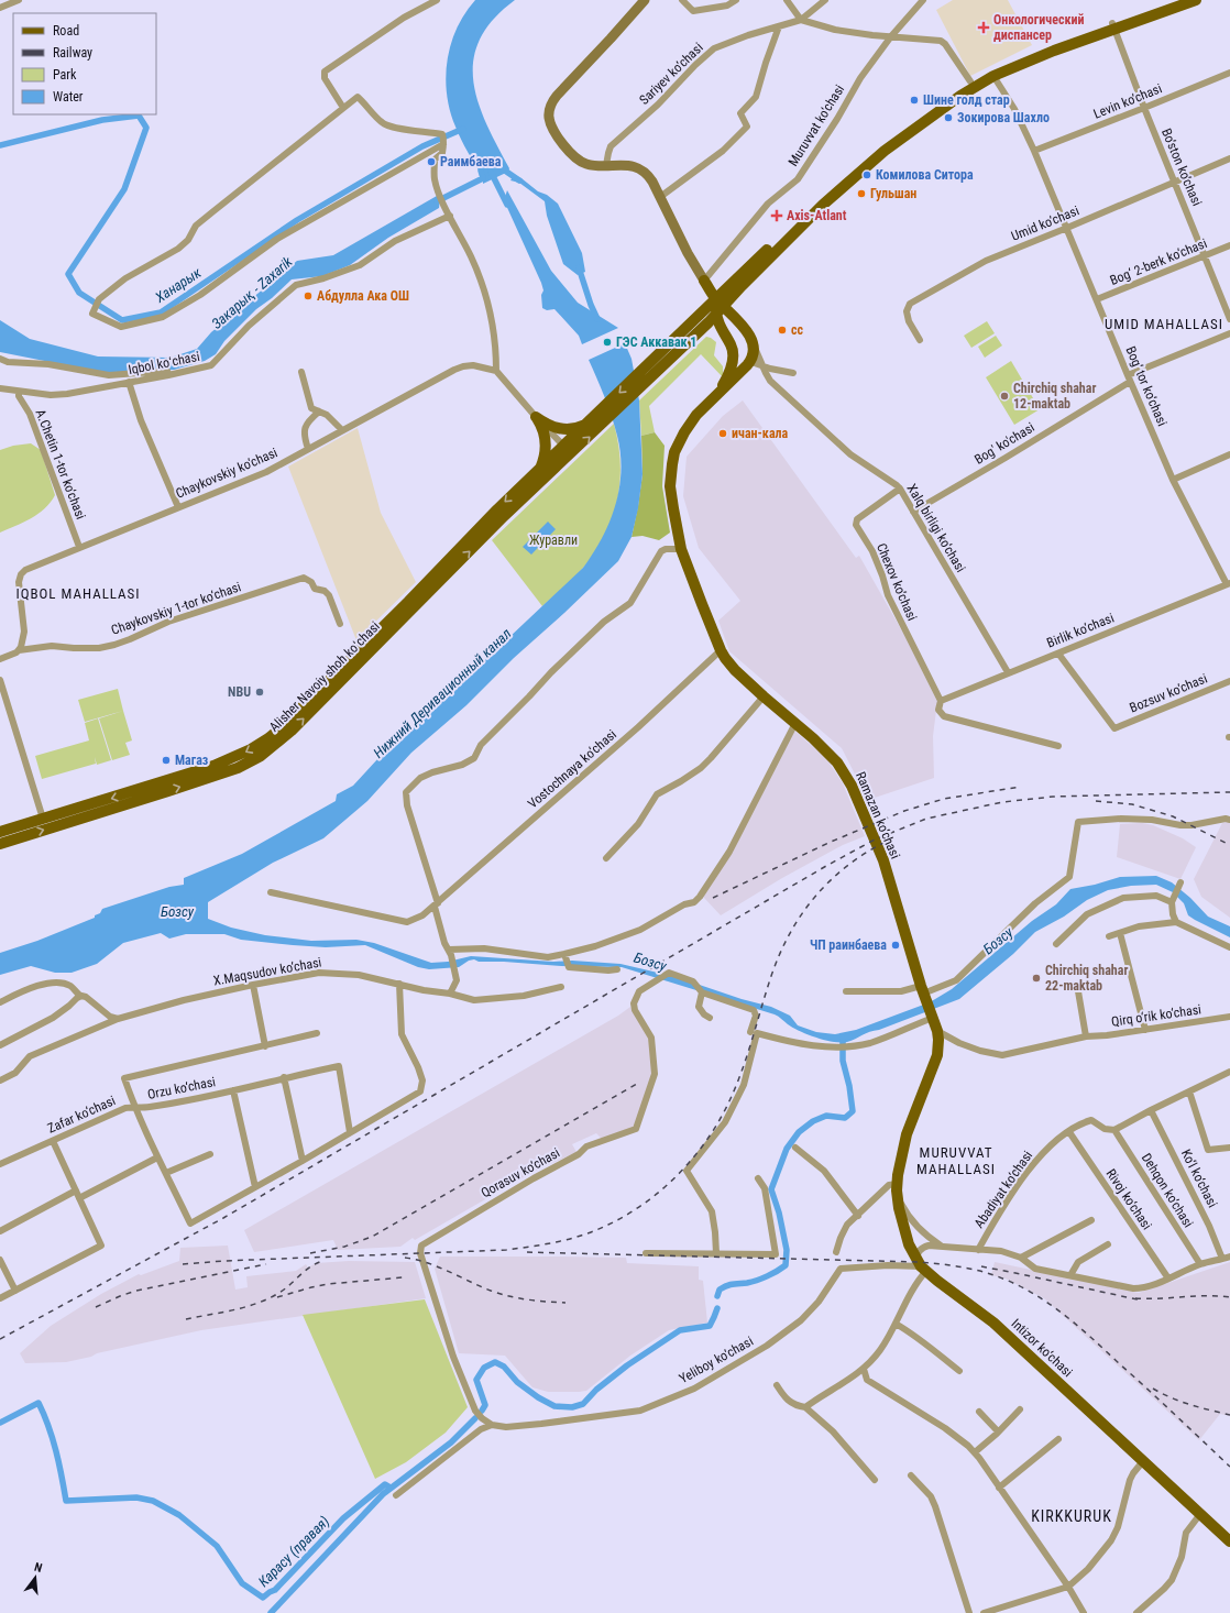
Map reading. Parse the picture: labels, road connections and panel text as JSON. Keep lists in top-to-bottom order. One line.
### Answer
{"streets":{"main road":["Alisher Navoiy shoh koʻchasi","Ramazan ko‘chasi","Intizor ko‘chasi"],"street":["Sariyev ko‘chasi","Levin ko‘chasi","Muruvvat ko‘chasi","Bo‘ston ko‘chasi","Umid ko‘chasi","Bog‘ 2-berk ko‘chasi","Iqbol koʻchasi","Bog‘ tor ko‘chasi","Bog' ko'chasi","A.Chetin 1-tor ko‘chasi","Chaykovskiy ko‘chasi","Xalq birligi ko‘chasi","Chexov ko‘chasi","Chaykovskiy 1-tor ko‘chasi","Birlik ko‘chasi","Bozsuv ko‘chasi","Vostochnaya ko‘chasi","X.Maqsudov ko‘chasi","Qirq o‘rik ko‘chasi","Orzu ko‘chasi","Zafar ko‘chasi","Qorasuv ko‘chasi","Ko‘l ko‘chasi","Abadiyat ko‘chasi","Dehqon ko‘chasi","Rivoj ko‘chasi","Yeliboy ko‘chasi"]},"crossings":[["Levin ko‘chasi","Bo‘ston ko‘chasi"],["Levin ko‘chasi","Bog‘ tor ko‘chasi"],["Bo‘ston ko‘chasi","Umid ko‘chasi"],["Bo‘ston ko‘chasi","Bog‘ 2-berk ko‘chasi"],["Umid ko‘chasi","Bog‘ tor ko‘chasi"],["Bog‘ 2-berk ko‘chasi","Bog‘ tor ko‘chasi"],["Iqbol koʻchasi","A.Chetin 1-tor ko‘chasi"],["Bog‘ tor ko‘chasi","Bog' ko'chasi"],["Bog‘ tor ko‘chasi","Birlik ko‘chasi"],["Bog' ko'chasi","Xalq birligi ko‘chasi"],["A.Chetin 1-tor ko‘chasi","Chaykovskiy ko‘chasi"],["Chaykovskiy ko‘chasi","Chaykovskiy 1-tor ko‘chasi"],["Xalq birligi ko‘chasi","Chexov ko‘chasi"],["Xalq birligi ko‘chasi","Birlik ko‘chasi"],["Chexov ko‘chasi","Birlik ko‘chasi"],["Birlik ko‘chasi","Bozsuv ko‘chasi"],["Vostochnaya ko‘chasi","Ramazan ko‘chasi"],["Ramazan ko‘chasi","Qirq o‘rik ko‘chasi"],["Ramazan ko‘chasi","Intizor ko‘chasi"],["Ramazan ko‘chasi","Yeliboy ko‘chasi"],["Orzu ko‘chasi","Zafar ko‘chasi"],["Qorasuv ko‘chasi","Yeliboy ko‘chasi"],["Abadiyat ko‘chasi","Dehqon ko‘chasi"],["Abadiyat ko‘chasi","Rivoj ko‘chasi"],["Intizor ko‘chasi","Yeliboy ko‘chasi"]],"districts":["UMID MAHALLASI","IQBOL MAHALLASI","MURUVVAT MAHALLASI","KIRKKURUK"],"water":["Ханарык","Закарық - Zaxarik","Нижний Деривационный канал","Бозсу","Карасу (правая)"],"parks":["Журавли"],"places":{"health":["Онкологический диспансер","Axis-Atlant"],"other":["Шине голд стар","Зокирова Шахло","Раимбаева","Комилова Ситора","Гульшан","Абдулла Ака ОШ","cc","ГЭС Аккавак 1","Chirchiq shahar 12-maktab","ичан-кала","NBU","Магаз","ЧП раинбаева","Chirchiq shahar 22-maktab"]},"legend":["Road","Railway","Park","Water"],"north":"top"}
